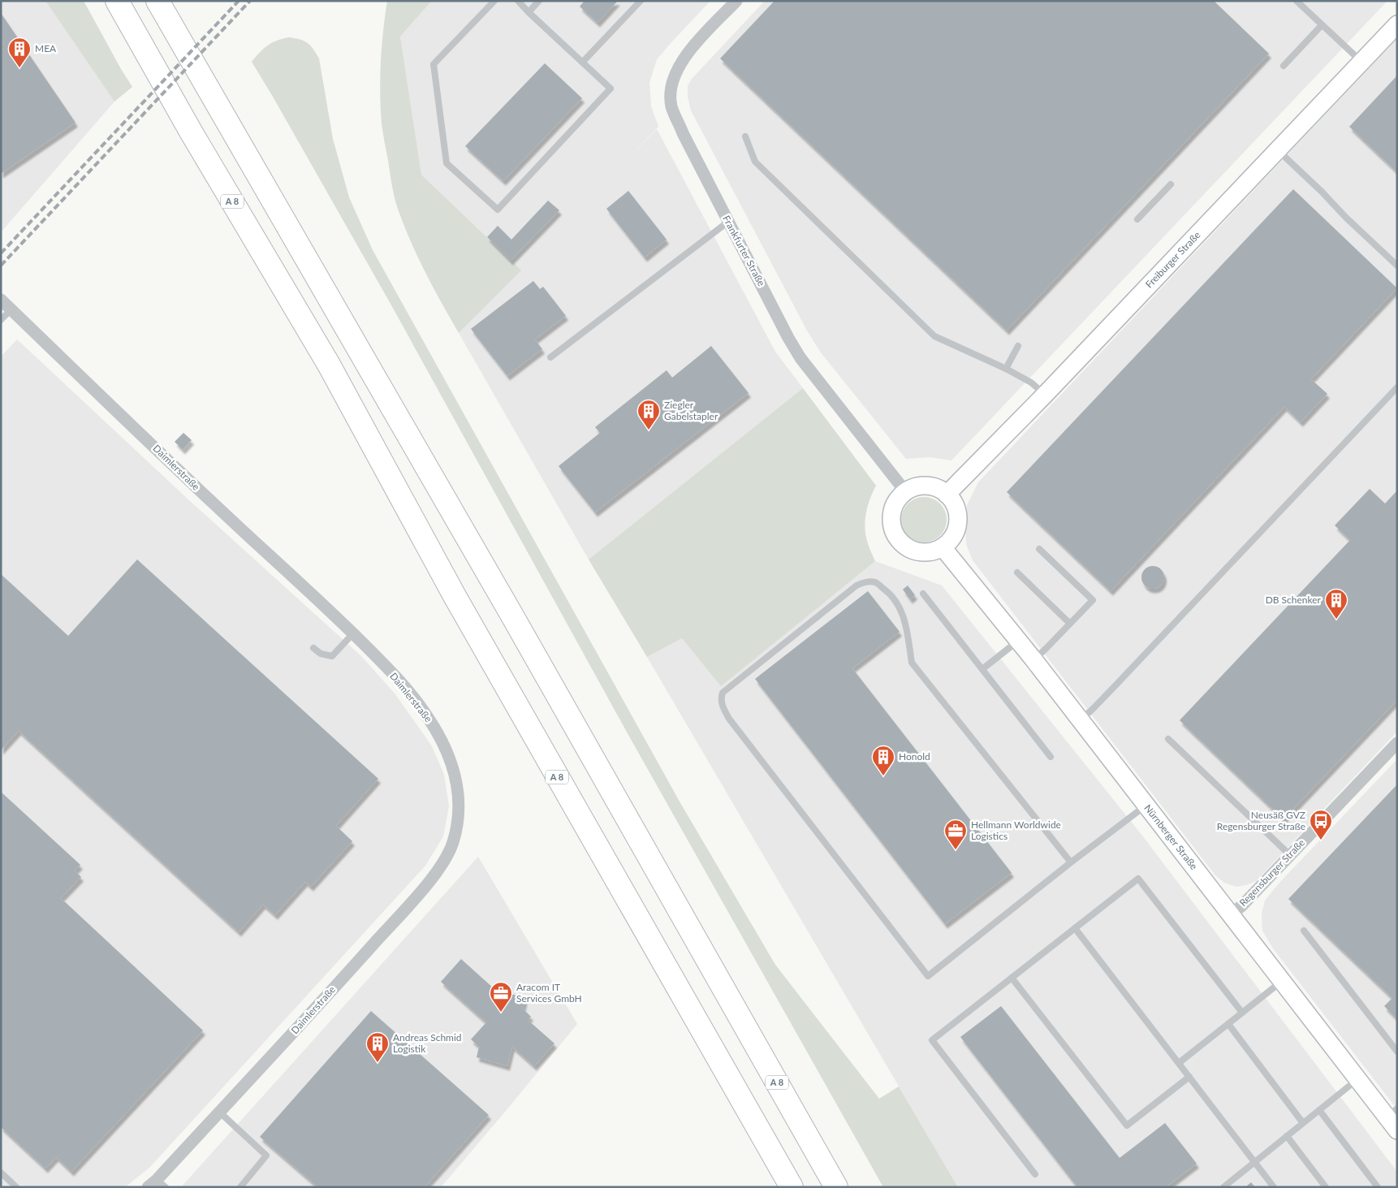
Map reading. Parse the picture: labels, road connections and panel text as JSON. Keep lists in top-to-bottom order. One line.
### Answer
{"streets":{"highway":["A 8"],"street":["Frankfurter Straße","Freiburger Straße","Daimlerstraße","Nürnberger Straße","Regensburger Straße"]},"crossings":[["Frankfurter Straße","Freiburger Straße"],["Frankfurter Straße","Nürnberger Straße"],["Freiburger Straße","Nürnberger Straße"],["Nürnberger Straße","Regensburger Straße"]],"places":{"building":["MEA","Ziegler Gabelstapler","DB Schenker","Honold","Andreas Schmid Logistik"],"bus stop":["Neusäß GVZ Regensburger Straße"],"office":["Hellmann Worldwide Logistics","Aracom IT Services GmbH"]}}
